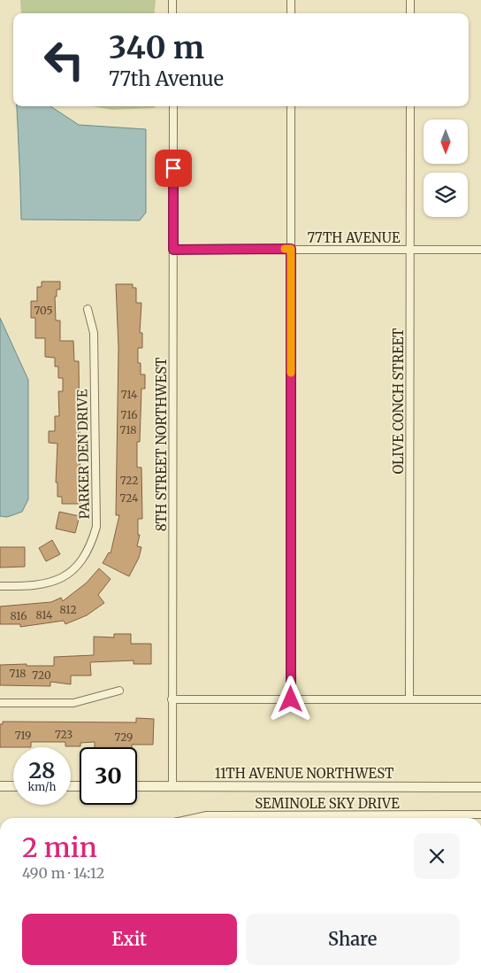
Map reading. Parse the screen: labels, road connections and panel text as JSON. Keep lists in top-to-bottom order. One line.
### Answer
{"streets":{"street":["77TH AVENUE","OLIVE CONCH STREET","8TH STREET NORTHWEST","PARKER DEN DRIVE","11TH AVENUE NORTHWEST","SEMINOLE SKY DRIVE"]},"crossings":[["77TH AVENUE","OLIVE CONCH STREET"],["77TH AVENUE","8TH STREET NORTHWEST"],["8TH STREET NORTHWEST","11TH AVENUE NORTHWEST"]],"house_numbers":["705","714","716","718","722","724","812","814","816","718","720","723","719","729"],"north":"bottom","page":{"turn":["340 m","77th Avenue"],"speed":"28 km/h","limit":"30","heading":["2 min","490 m · 14:12"],"buttons":["Exit","Share"]}}
